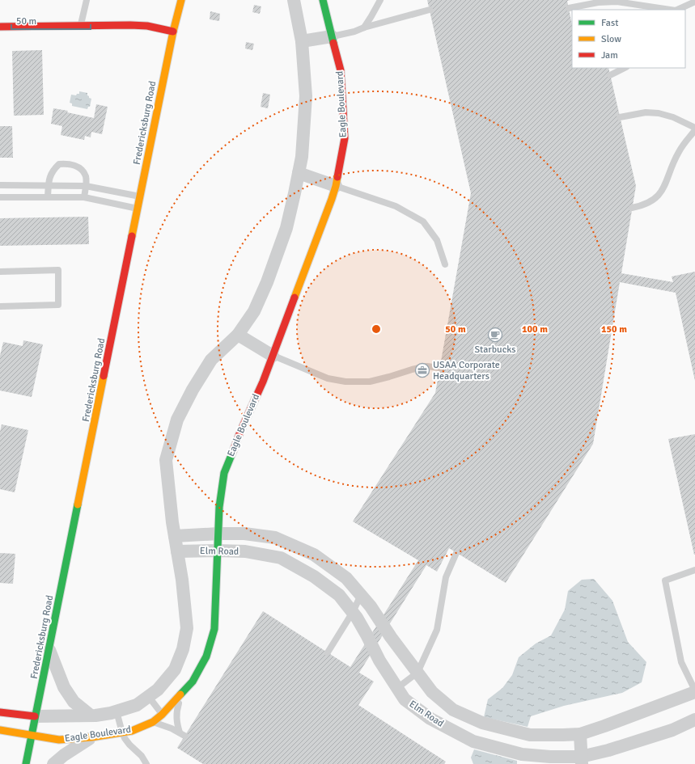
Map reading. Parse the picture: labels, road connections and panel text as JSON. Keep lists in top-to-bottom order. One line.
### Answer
{"streets":{"street":["Eagle Boulevard","Fredericksburg Road","Elm Road"]},"crossings":[["Eagle Boulevard","Fredericksburg Road"],["Eagle Boulevard","Elm Road"]],"places":{"cafe":["Starbucks"],"office":["USAA Corporate Headquarters"]},"legend":["Fast","Slow","Jam"],"scale_bar":"50 m","rings":["50 m","100 m","150 m"]}
